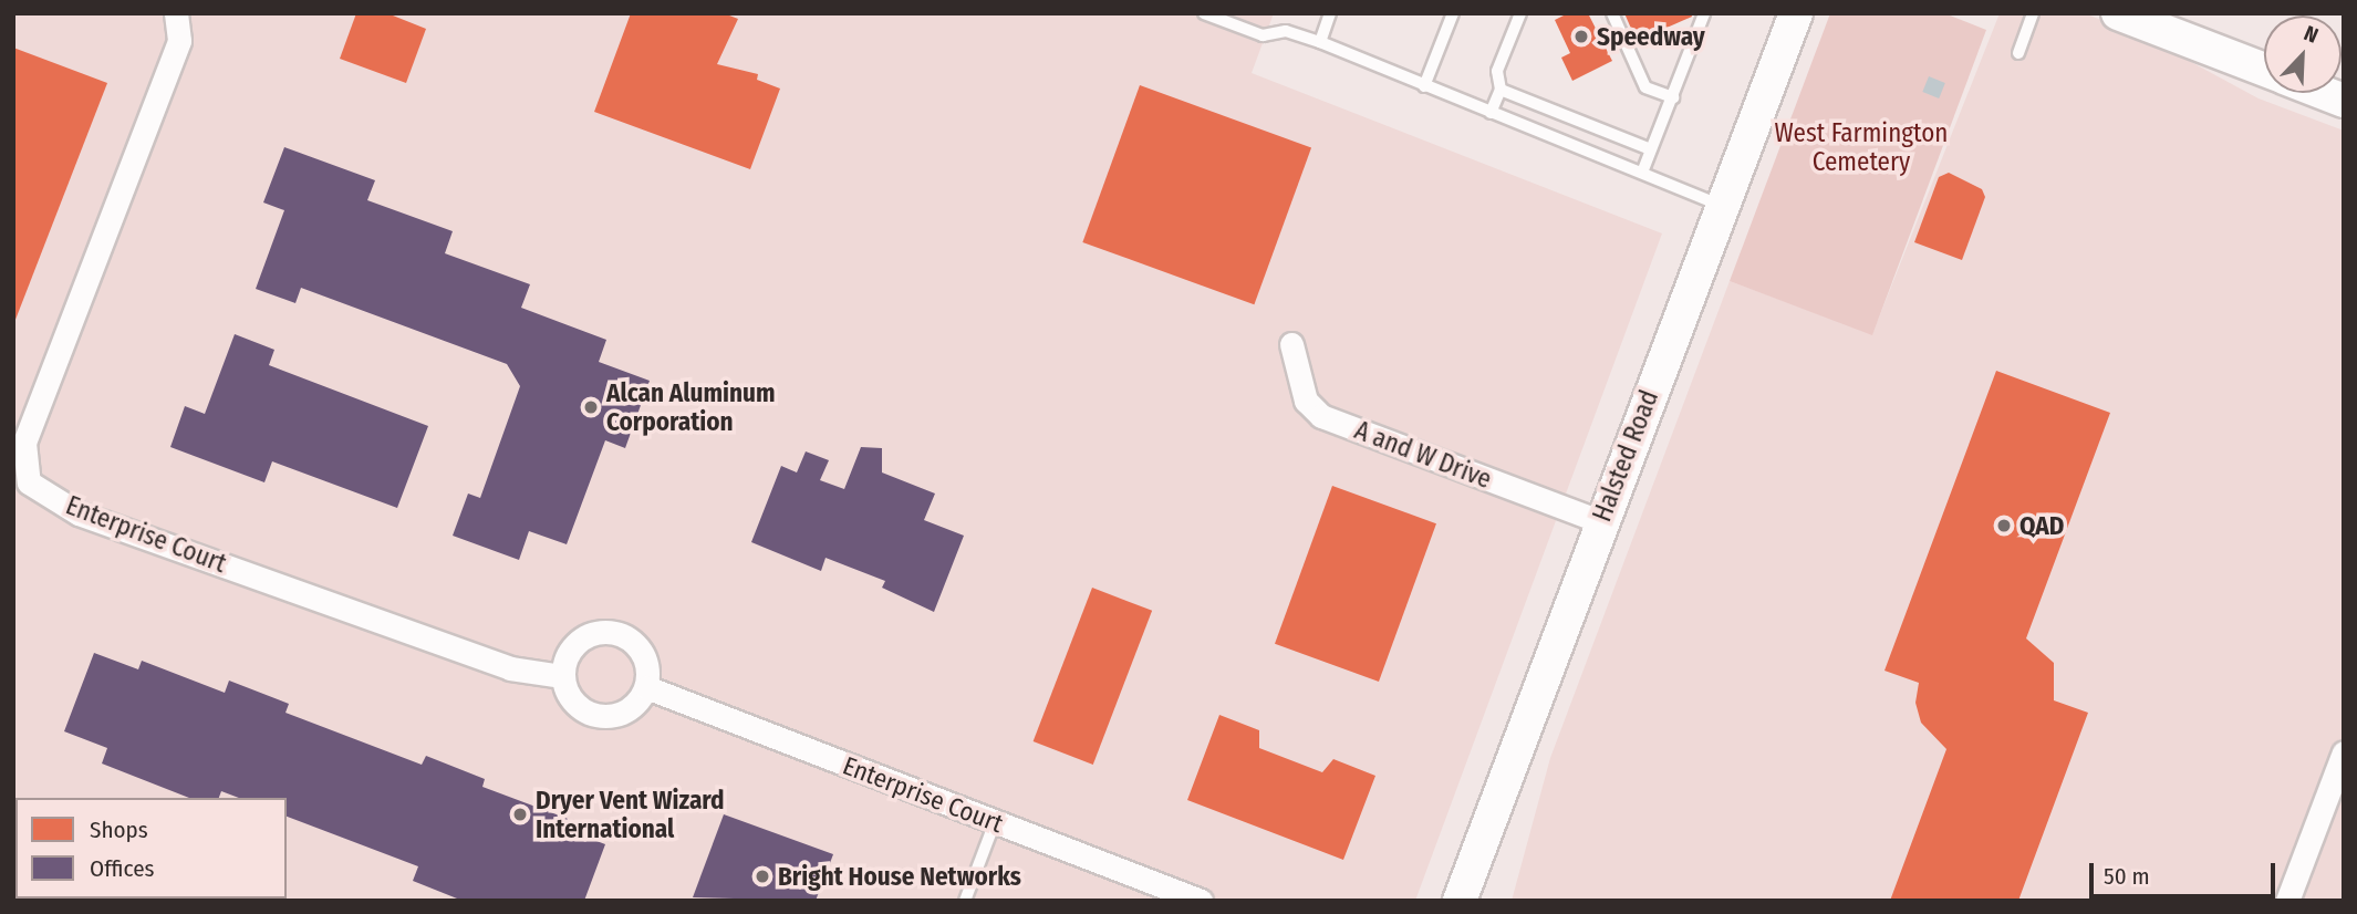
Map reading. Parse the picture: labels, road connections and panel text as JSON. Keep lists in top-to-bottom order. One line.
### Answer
{"streets":{"street":["A and W Drive","Halsted Road","Enterprise Court"]},"crossings":[["A and W Drive","Halsted Road"]],"parks":["West Farmington Cemetery"],"places":["Speedway","Alcan Aluminum Corporation","QAD","Dryer Vent Wizard International","Bright House Networks"],"legend":["Shops","Offices"],"scale_bar":"50 m","north":"top right"}
